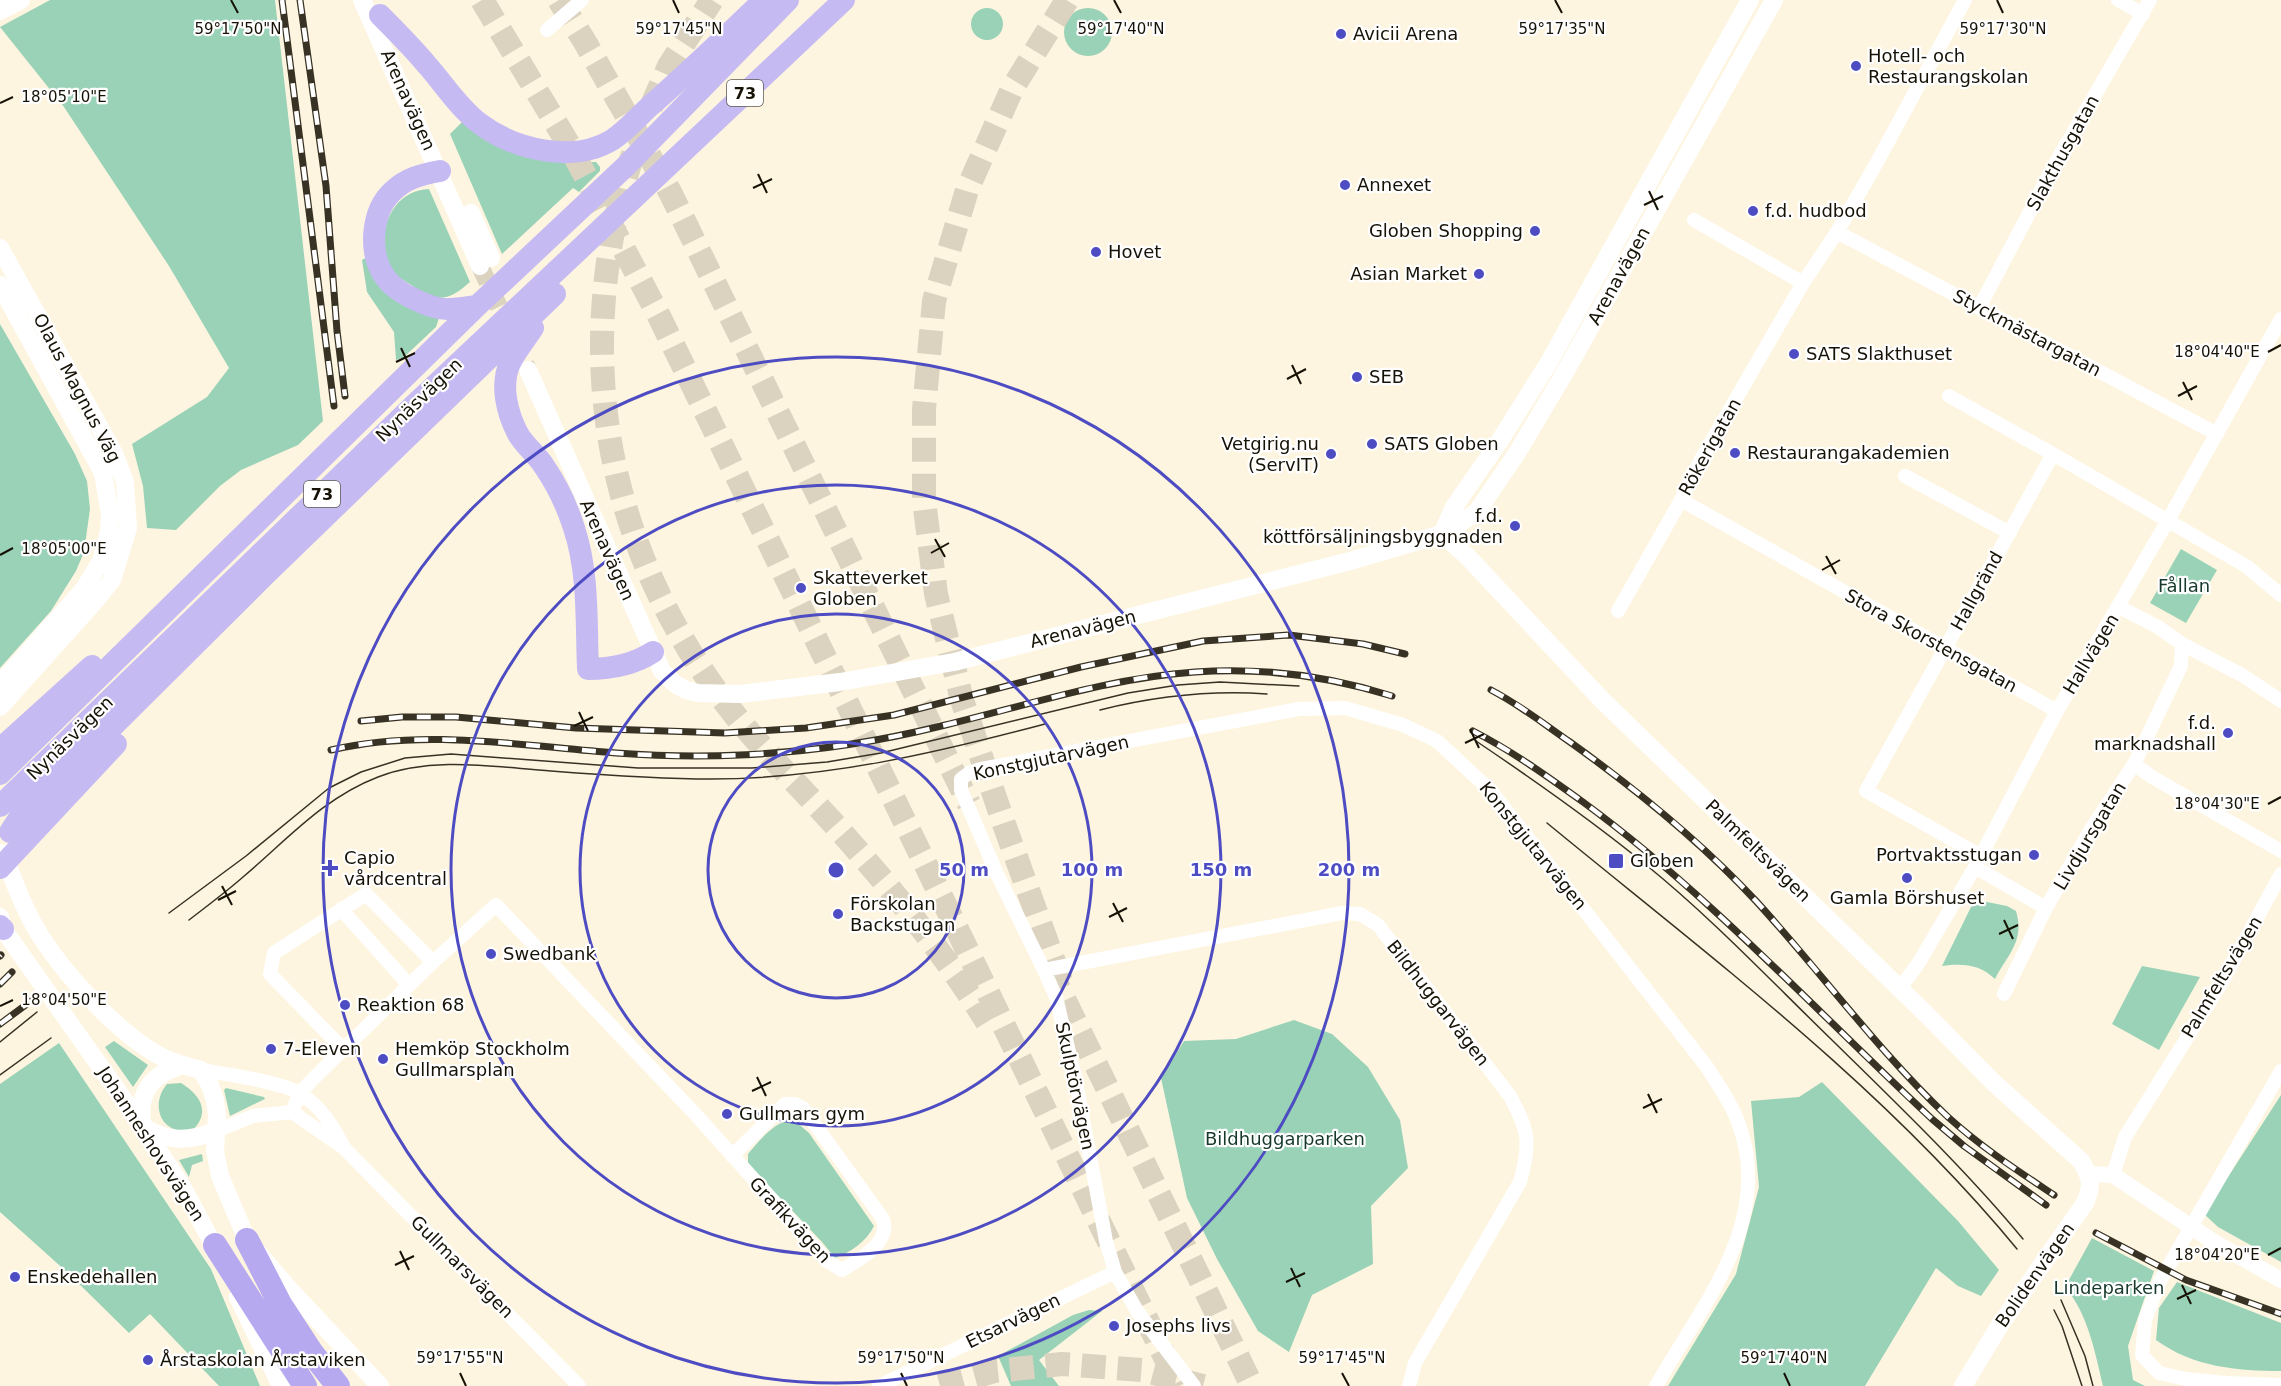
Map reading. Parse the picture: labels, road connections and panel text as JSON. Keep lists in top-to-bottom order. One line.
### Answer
{"streets":{"highway":["73","Nynäsvägen"],"main road":["Arenavägen","Olaus Magnus Väg","Palmfeltsvägen","Johanneshovsvägen","Bolidenvägen"],"street":["Slakthusgatan","Styckmästargatan","Rökerigatan","Hallgränd","Stora Skorstensgatan","Hallvägen","Konstgjutarvägen","Livdjursgatan","Bildhuggarvägen","Skulptörvägen","Grafikvägen","Gullmarsvägen","Etsarvägen"]},"crossings":[["Arenavägen","Palmfeltsvägen"],["Slakthusgatan","Styckmästargatan"],["Styckmästargatan","Rökerigatan"],["Styckmästargatan","Hallvägen"],["Rökerigatan","Stora Skorstensgatan"],["Hallgränd","Stora Skorstensgatan"],["Hallgränd","Hallvägen"],["Stora Skorstensgatan","Hallvägen"],["Hallvägen","Palmfeltsvägen"],["Konstgjutarvägen","Skulptörvägen"],["Palmfeltsvägen","Bolidenvägen"],["Bildhuggarvägen","Skulptörvägen"],["Skulptörvägen","Etsarvägen"],["Johanneshovsvägen","Gullmarsvägen"]],"parks":["Fållan","Bildhuggarparken","Lindeparken"],"places":{"other":["Avicii Arena","Hotell- och Restaurangskolan","Annexet","f.d. hudbod","Globen Shopping","Hovet","Asian Market","SATS Slakthuset","SEB","SATS Globen","Restaurangakademien","Vetgirig.nu (ServIT)","f.d. köttförsäljningsbyggnaden","Skatteverket Globen","f.d. marknadshall","Portvaktsstugan","Gamla Börshuset","Förskolan Backstugan","Swedbank","Reaktion 68","7-Eleven","Hemköp Stockholm Gullmarsplan","Gullmars gym","Enskedehallen","Josephs livs","Årstaskolan Årstaviken"],"transit":["Globen"],"health":["Capio vårdcentral"]},"coordinates":["59°17'50\"N","59°17'45\"N","59°17'40\"N","59°17'35\"N","59°17'30\"N","18°05'10\"E","18°04'40\"E","18°05'00\"E","18°04'30\"E","18°04'50\"E","18°04'20\"E","59°17'55\"N"],"rings":["50 m","100 m","150 m","200 m"]}
